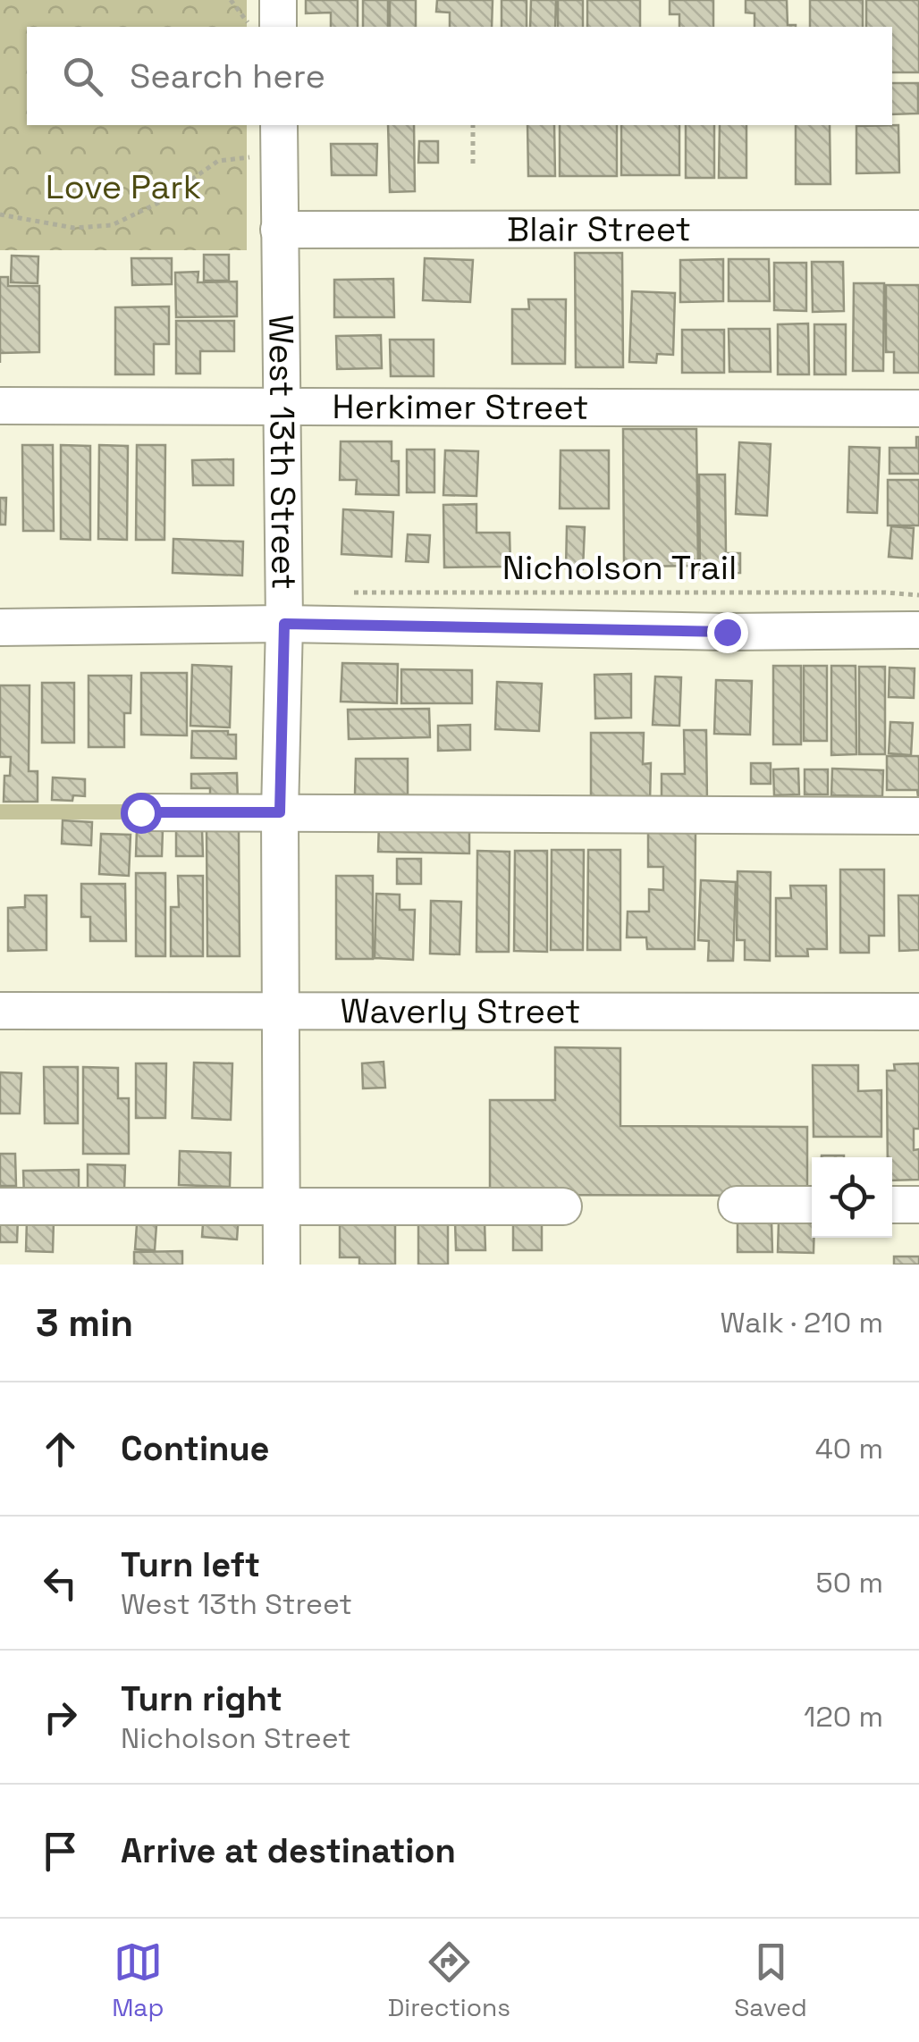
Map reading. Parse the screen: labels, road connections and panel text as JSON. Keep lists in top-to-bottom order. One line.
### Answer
{"streets":{"street":["Blair Street","Herkimer Street","West 13th Street","Waverly Street"],"path":["Nicholson Trail"]},"crossings":[["Blair Street","West 13th Street"],["Herkimer Street","West 13th Street"],["West 13th Street","Waverly Street"]],"parks":["Love Park"],"page":{"search":"Search here","heading":["3 min","Walk · 210 m"],"list":[["Continue","40 m"],["Turn left","West 13th Street","50 m"],["Turn right","Nicholson Street","120 m"],"Arrive at destination"],"nav":["Map","Directions","Saved"]}}
